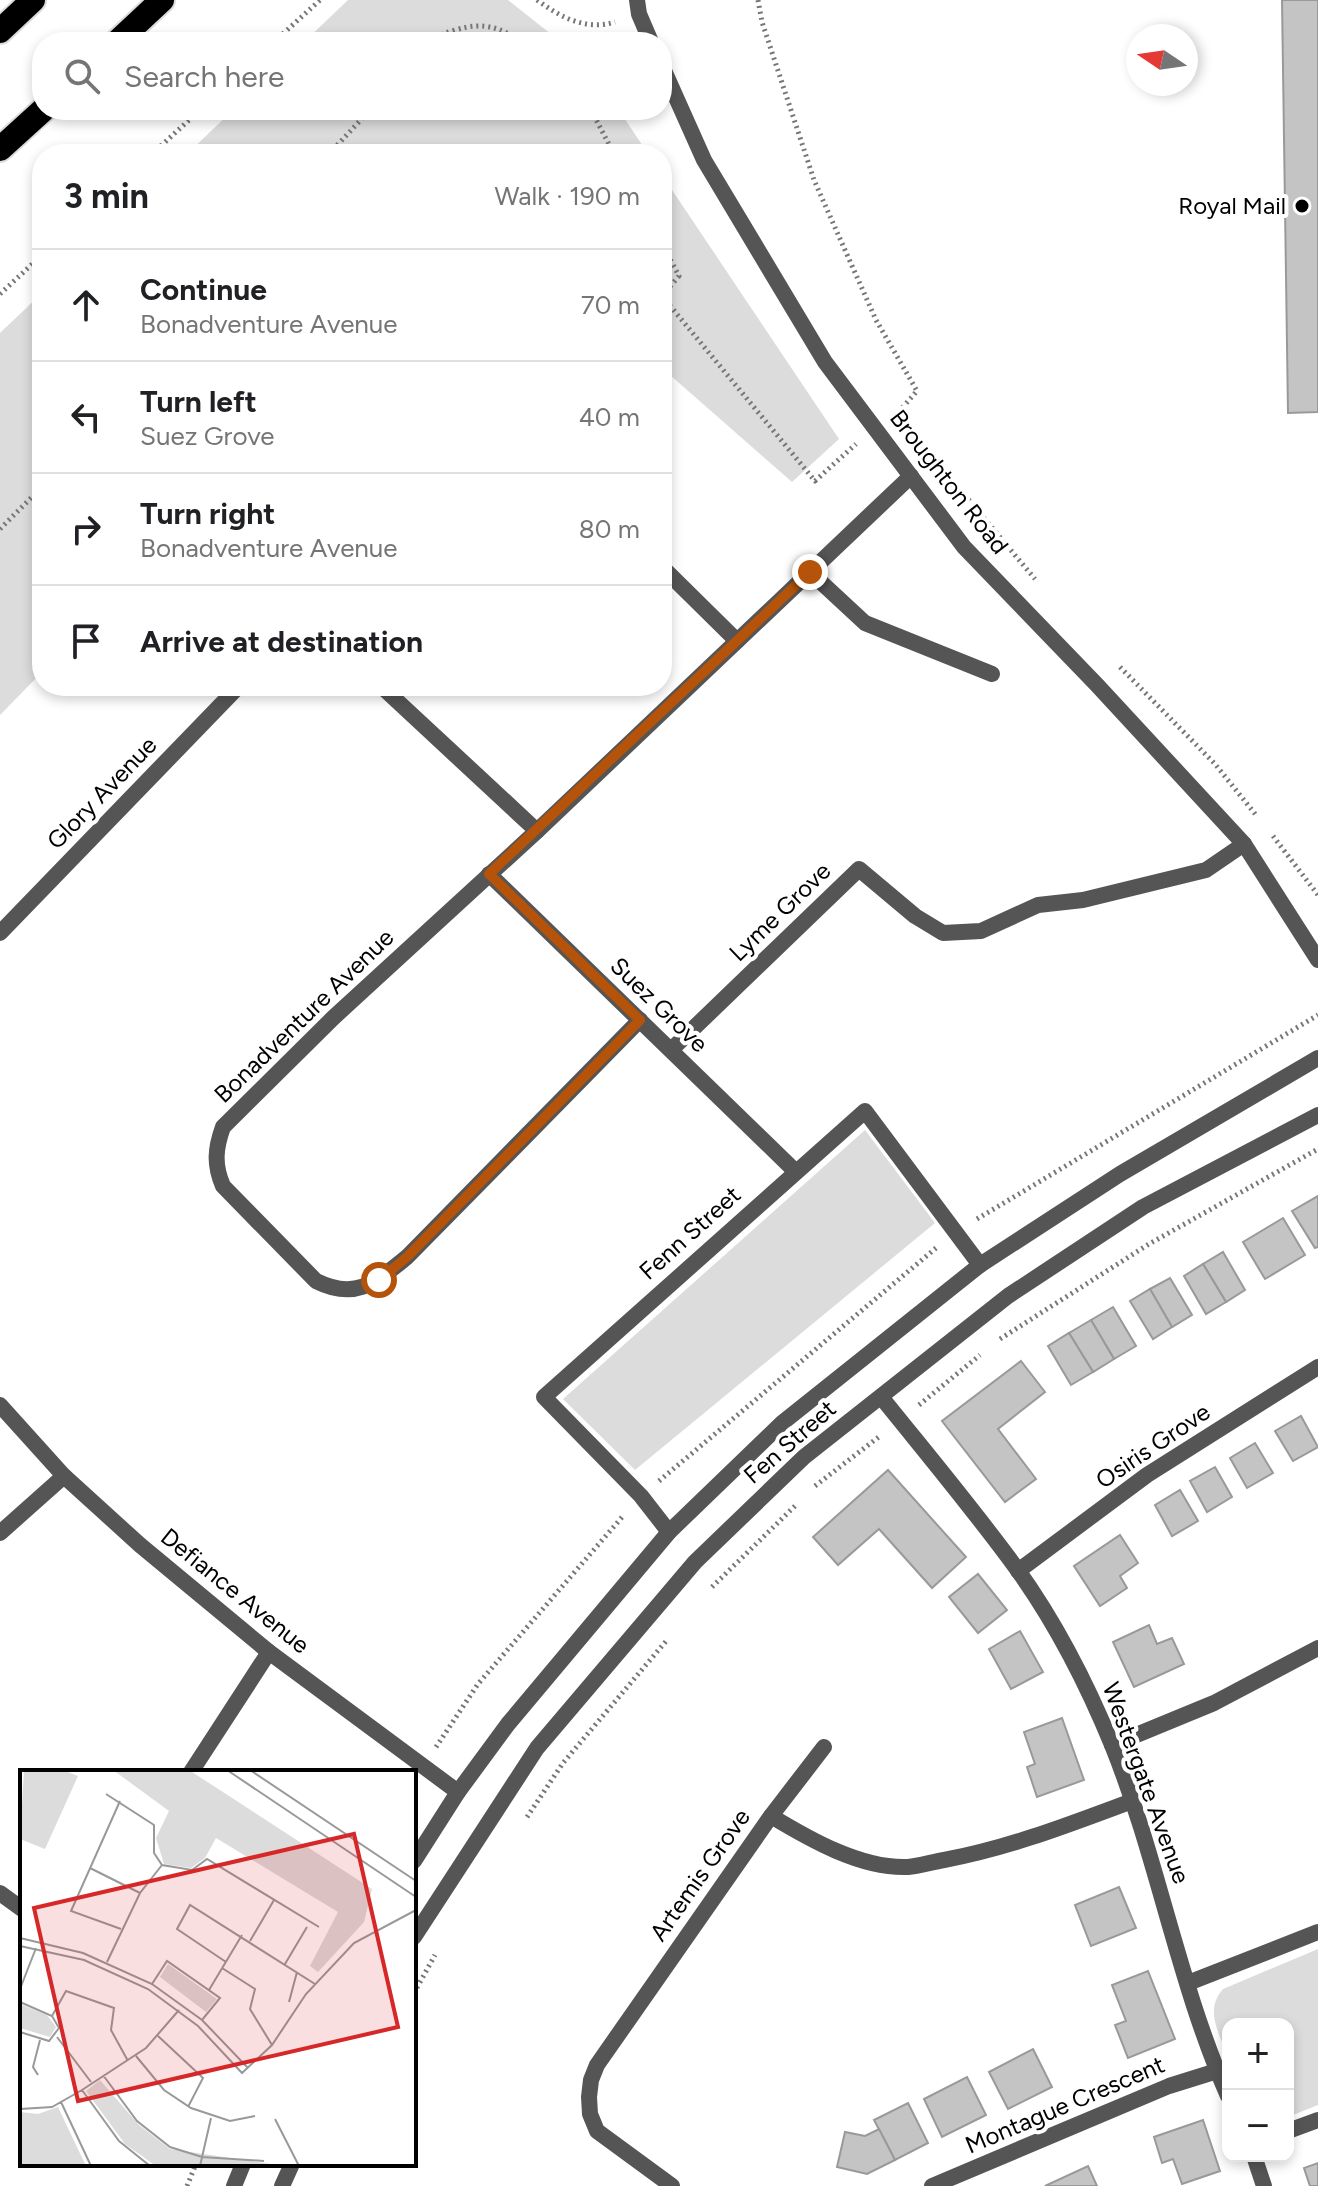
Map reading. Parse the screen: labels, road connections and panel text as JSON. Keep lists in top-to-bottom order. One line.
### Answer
{"streets":{"street":["Broughton Road","Glory Avenue","Lyme Grove","Suez Grove","Bonadventure Avenue","Fenn Street","Fen Street","Osiris Grove","Defiance Avenue","Westergate Avenue","Artemis Grove","Montague Crescent"]},"crossings":[["Broughton Road","Lyme Grove"],["Broughton Road","Bonadventure Avenue"],["Lyme Grove","Suez Grove"],["Suez Grove","Bonadventure Avenue"],["Suez Grove","Fenn Street"],["Fenn Street","Fen Street"],["Fen Street","Defiance Avenue"],["Fen Street","Westergate Avenue"],["Osiris Grove","Westergate Avenue"],["Westergate Avenue","Artemis Grove"],["Westergate Avenue","Montague Crescent"]],"places":["Royal Mail"],"north":"left","page":{"search":"Search here","heading":["3 min","Walk · 190 m"],"list":[["Continue","Bonadventure Avenue","70 m"],["Turn left","Suez Grove","40 m"],["Turn right","Bonadventure Avenue","80 m"],"Arrive at destination"],"map_buttons":["+","−"]}}
